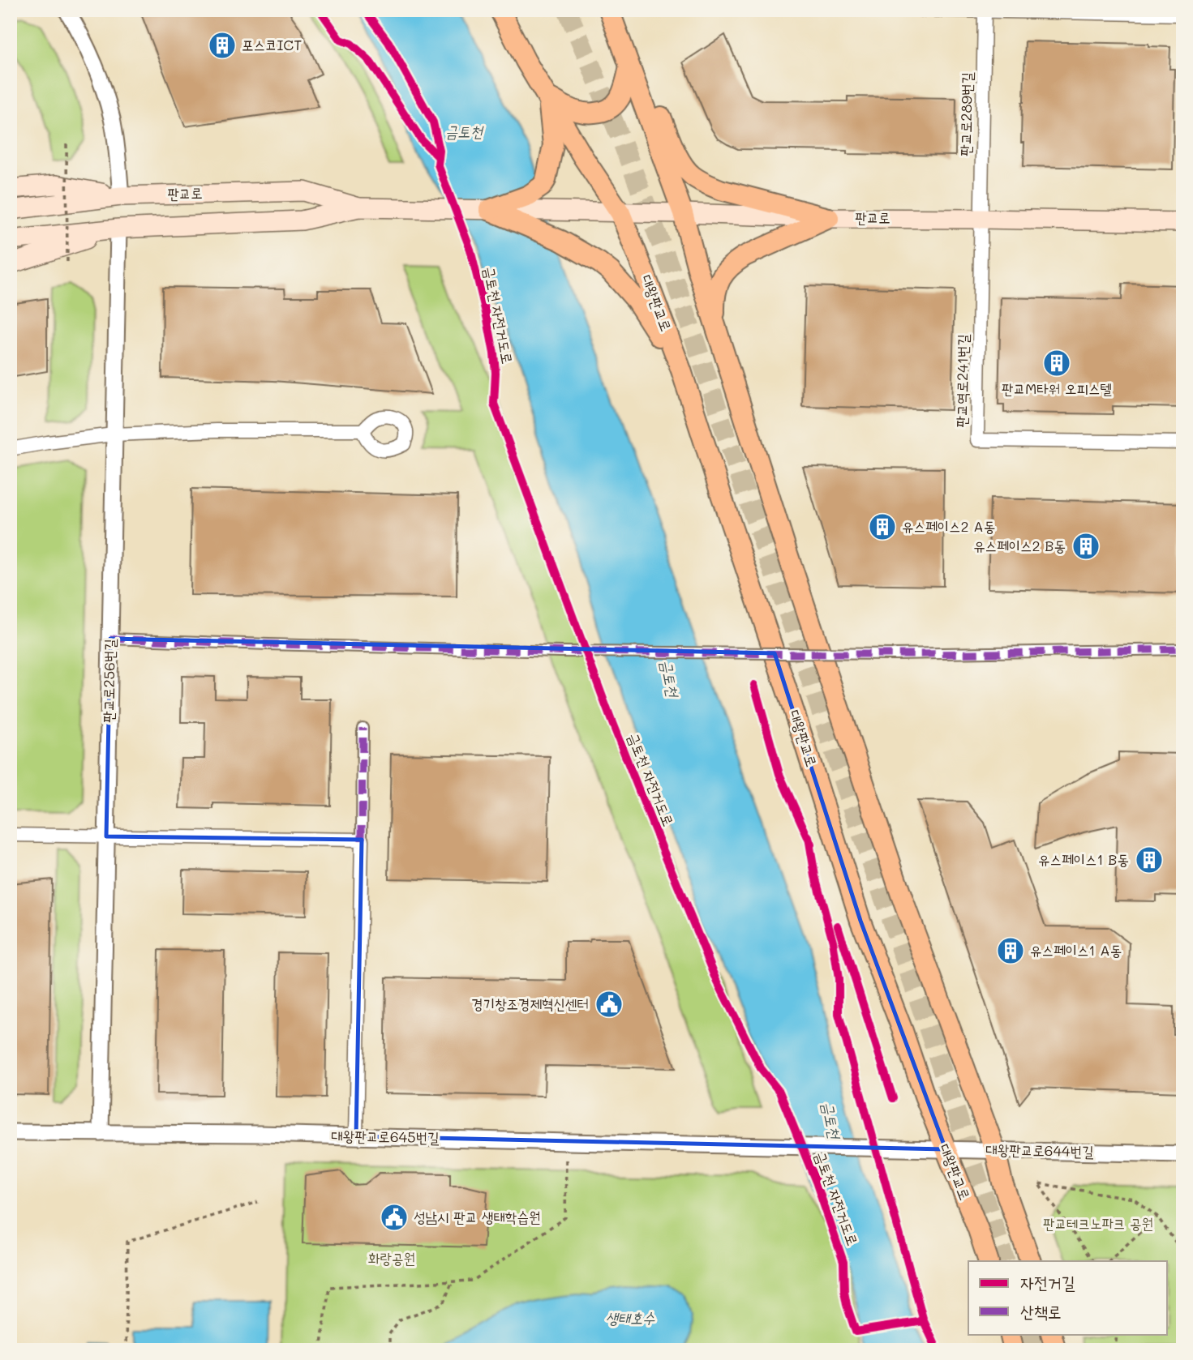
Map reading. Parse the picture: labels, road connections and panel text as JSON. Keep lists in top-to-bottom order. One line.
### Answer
{"streets":{"main road":["판교로","대왕판교로"],"street":["판교로289번길","판교역로241번길","판교로256번길","대왕판교로645번길","대왕판교로644번길"],"cycle path":["금토천 자전거도로"]},"crossings":[["판교로289번길","판교로"],["판교로289번길","판교역로241번길"],["판교로","대왕판교로"],["판교로","판교역로241번길"],["판교로","판교로256번길"],["대왕판교로","대왕판교로644번길"],["판교로256번길","대왕판교로645번길"],["대왕판교로645번길","대왕판교로644번길"]],"water":["금토천","생태호수"],"parks":["판교테크노파크 공원","화랑공원"],"places":{"building":["포스코ICT","판교M타워 오피스텔","유스페이스2 A동","유스페이스2 B동","유스페이스1 B동","유스페이스1 A동"],"public building":["경기창조경제혁신센터","성남시 판교 생태학습원"]},"legend":["자전거길","산책로"]}
